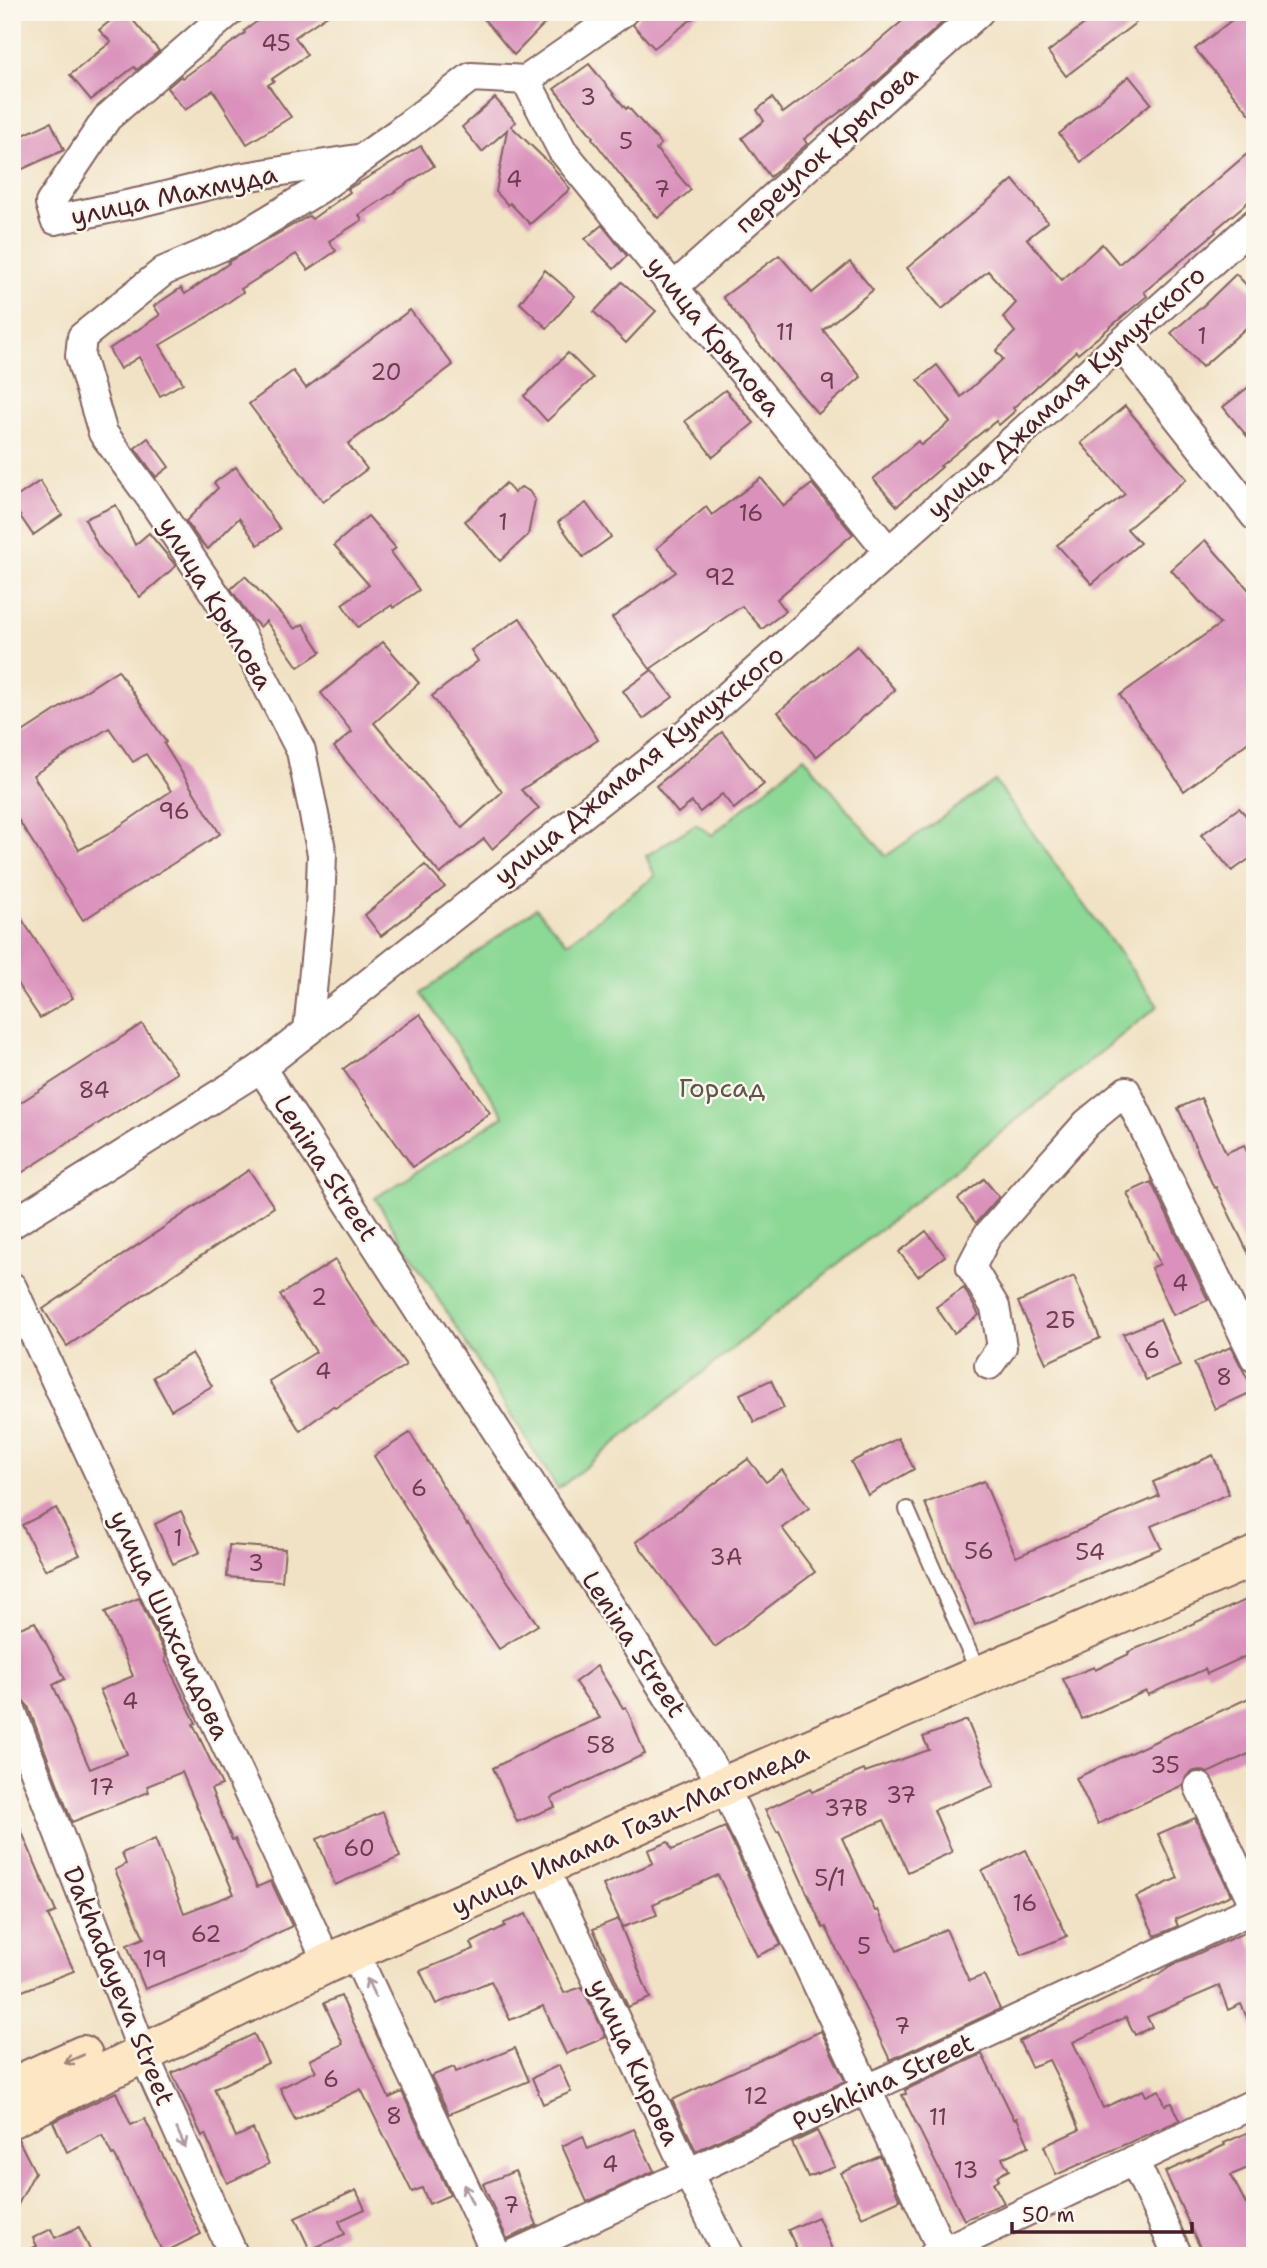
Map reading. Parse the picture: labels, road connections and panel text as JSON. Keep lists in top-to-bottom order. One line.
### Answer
{"streets":{"main road":["улица Имама Гази-Магомеда"],"street":["переулок Крылова","улица Махмуда","улица Крылова","улица Джамаля Кумухского","Lenina Street","улица Шихсаидова","Dakhadayeva Street","улица Кирова","Pushkina Street"]},"crossings":[["переулок Крылова","улица Крылова"],["улица Махмуда","улица Крылова"],["улица Крылова","улица Джамаля Кумухского"],["улица Джамаля Кумухского","Lenina Street"],["Lenina Street","улица Имама Гази-Магомеда"],["Lenina Street","Pushkina Street"],["улица Шихсаидова","улица Имама Гази-Магомеда"],["улица Имама Гази-Магомеда","Dakhadayeva Street"],["улица Имама Гази-Магомеда","улица Кирова"],["улица Кирова","Pushkina Street"]],"one_way":["Dakhadayeva Street"],"parks":["Горсад"],"house_numbers":["45","3","5","4","7","11","1","20","9","16","1","92","96","84","4","2","2Б","6","4","8","6","1","56","54","3А","3","4","58","35","17","37","37В","60","5/1","16","62","5","19","7","6","12","8","11","4","13","7"],"scale_bar":"50 m"}
